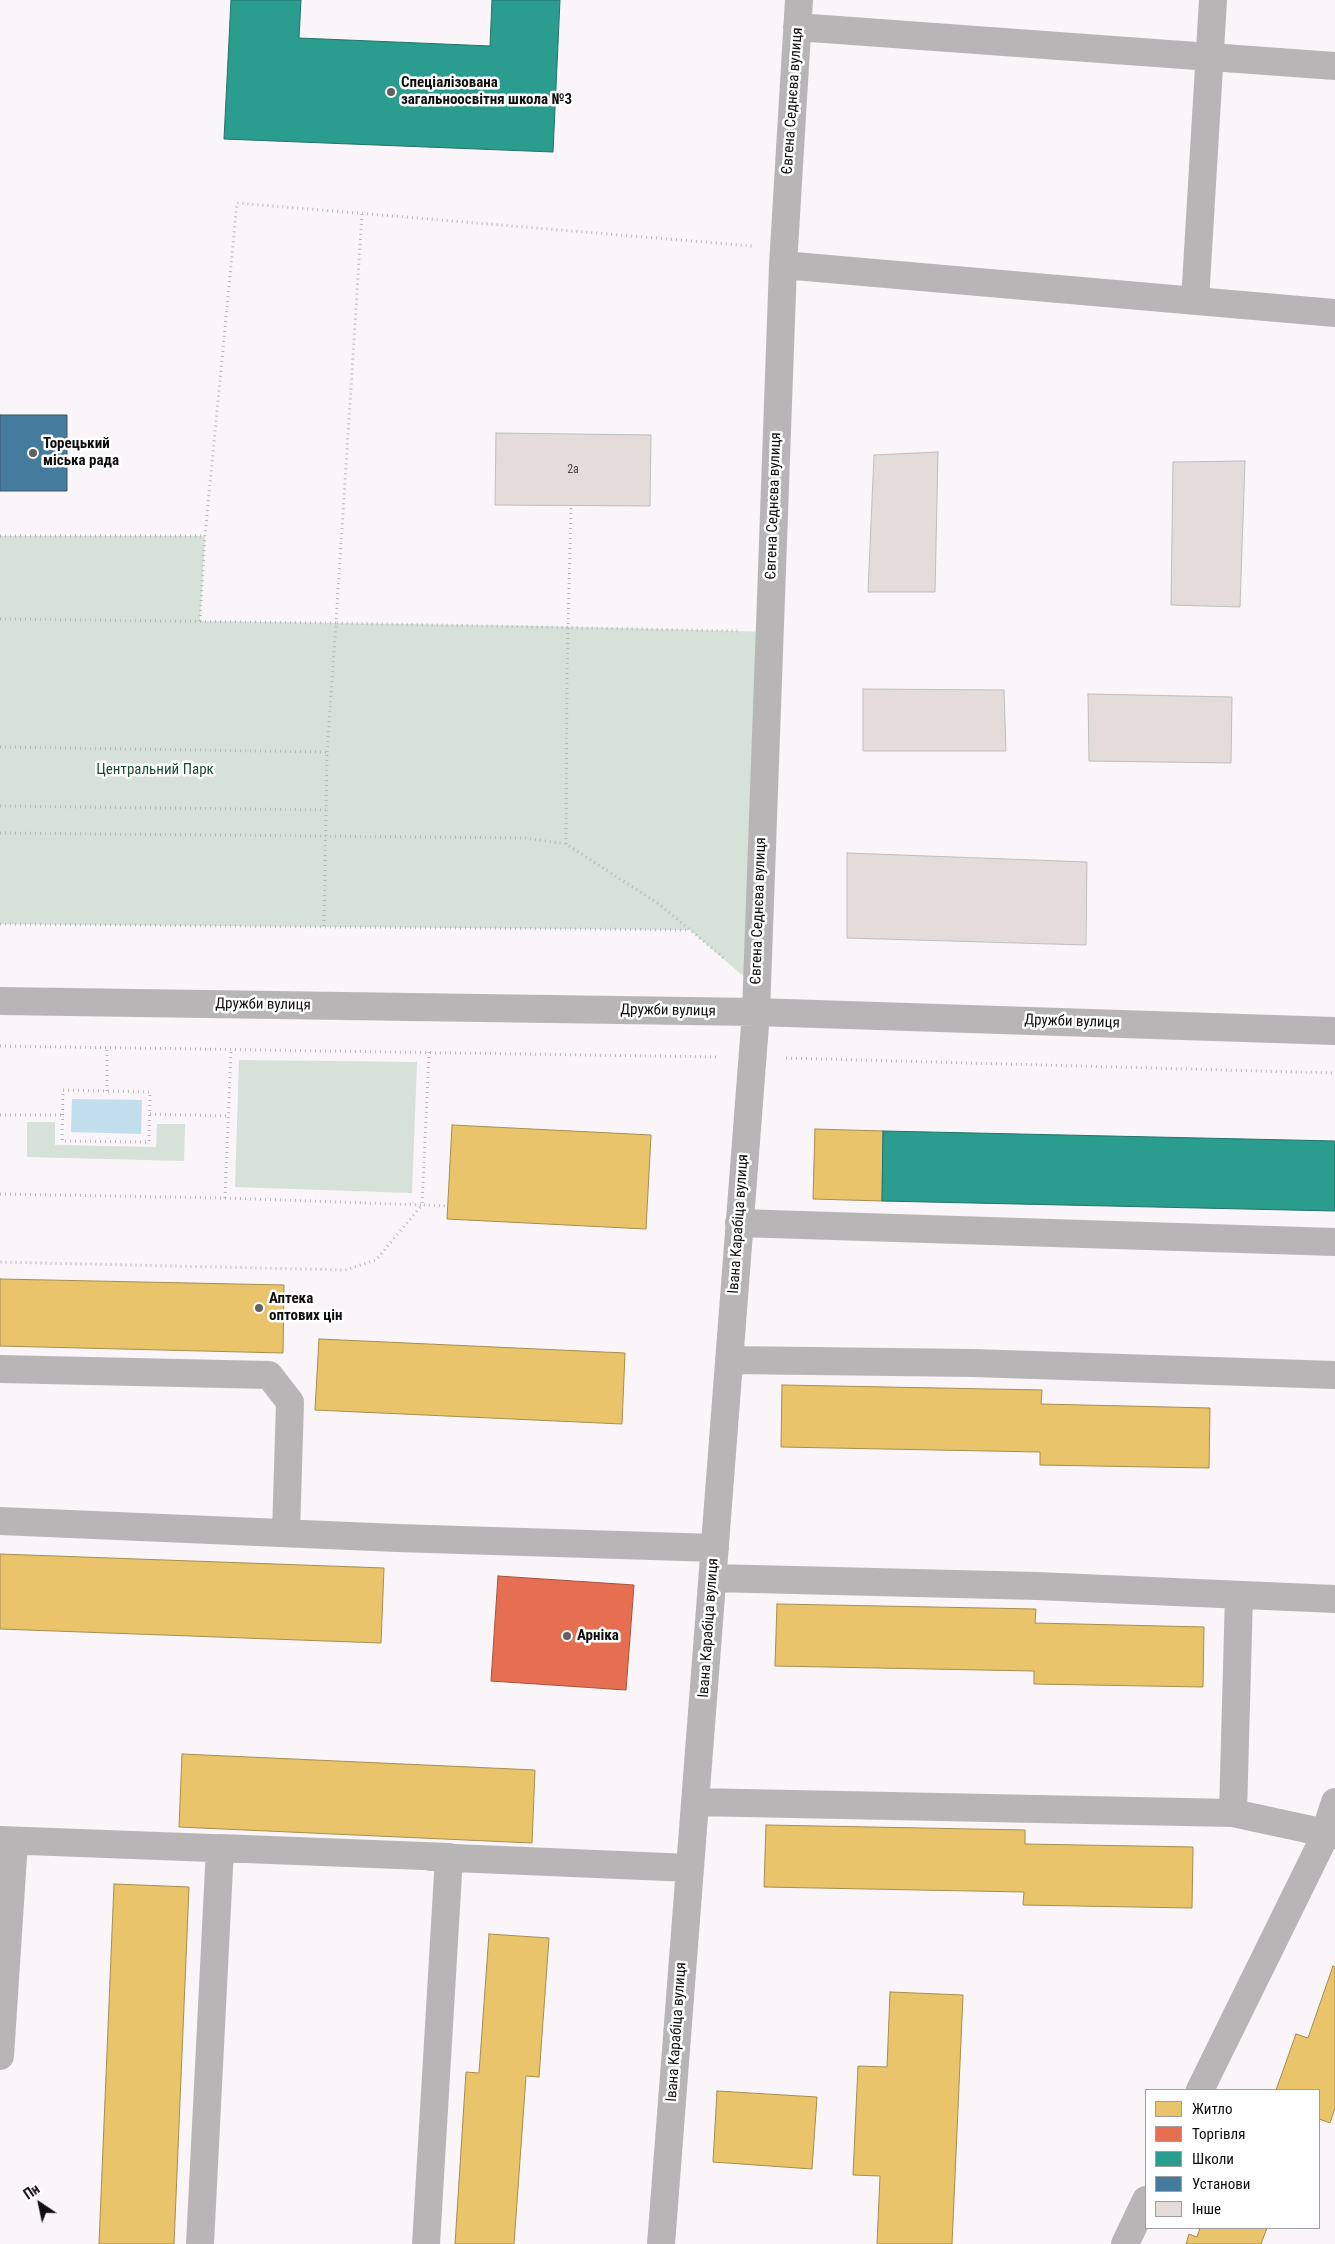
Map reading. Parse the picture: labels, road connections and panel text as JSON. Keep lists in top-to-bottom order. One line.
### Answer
{"streets":{"street":["Євгена Седнєва вулиця","Дружби вулиця","Івана Карабіца вулиця"]},"crossings":[["Євгена Седнєва вулиця","Дружби вулиця"],["Євгена Седнєва вулиця","Івана Карабіца вулиця"],["Дружби вулиця","Івана Карабіца вулиця"]],"parks":["Центральний Парк"],"places":["Спеціалізована загальноосвітня школа №3","Торецький міська рада","Аптека оптових цін","Арніка"],"house_numbers":["2а"],"legend":["Житло","Торгівля","Школи","Установи","Інше"],"north":"top left"}
